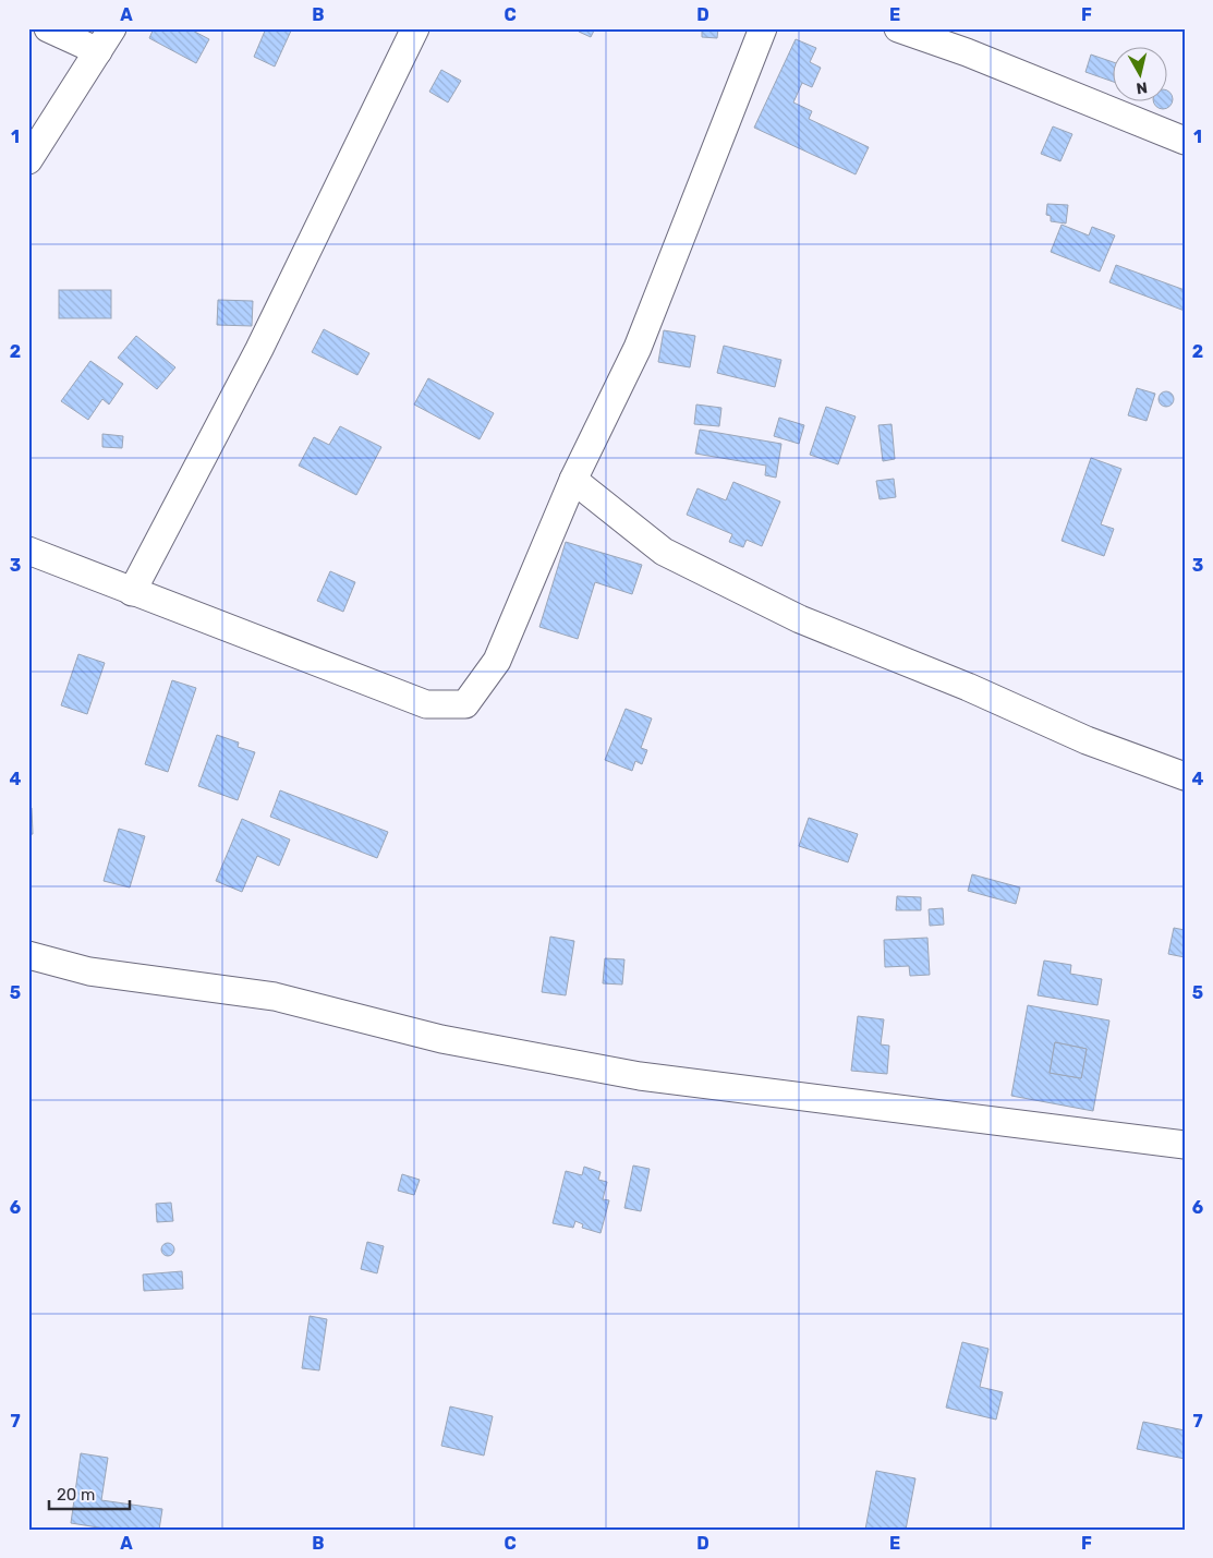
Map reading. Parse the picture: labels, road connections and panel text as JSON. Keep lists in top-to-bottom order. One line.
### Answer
{"scale_bar":"20 m","north":"bottom","grid":{"columns":["A","B","C","D","E","F"],"rows":["1","2","3","4","5","6","7"]}}
